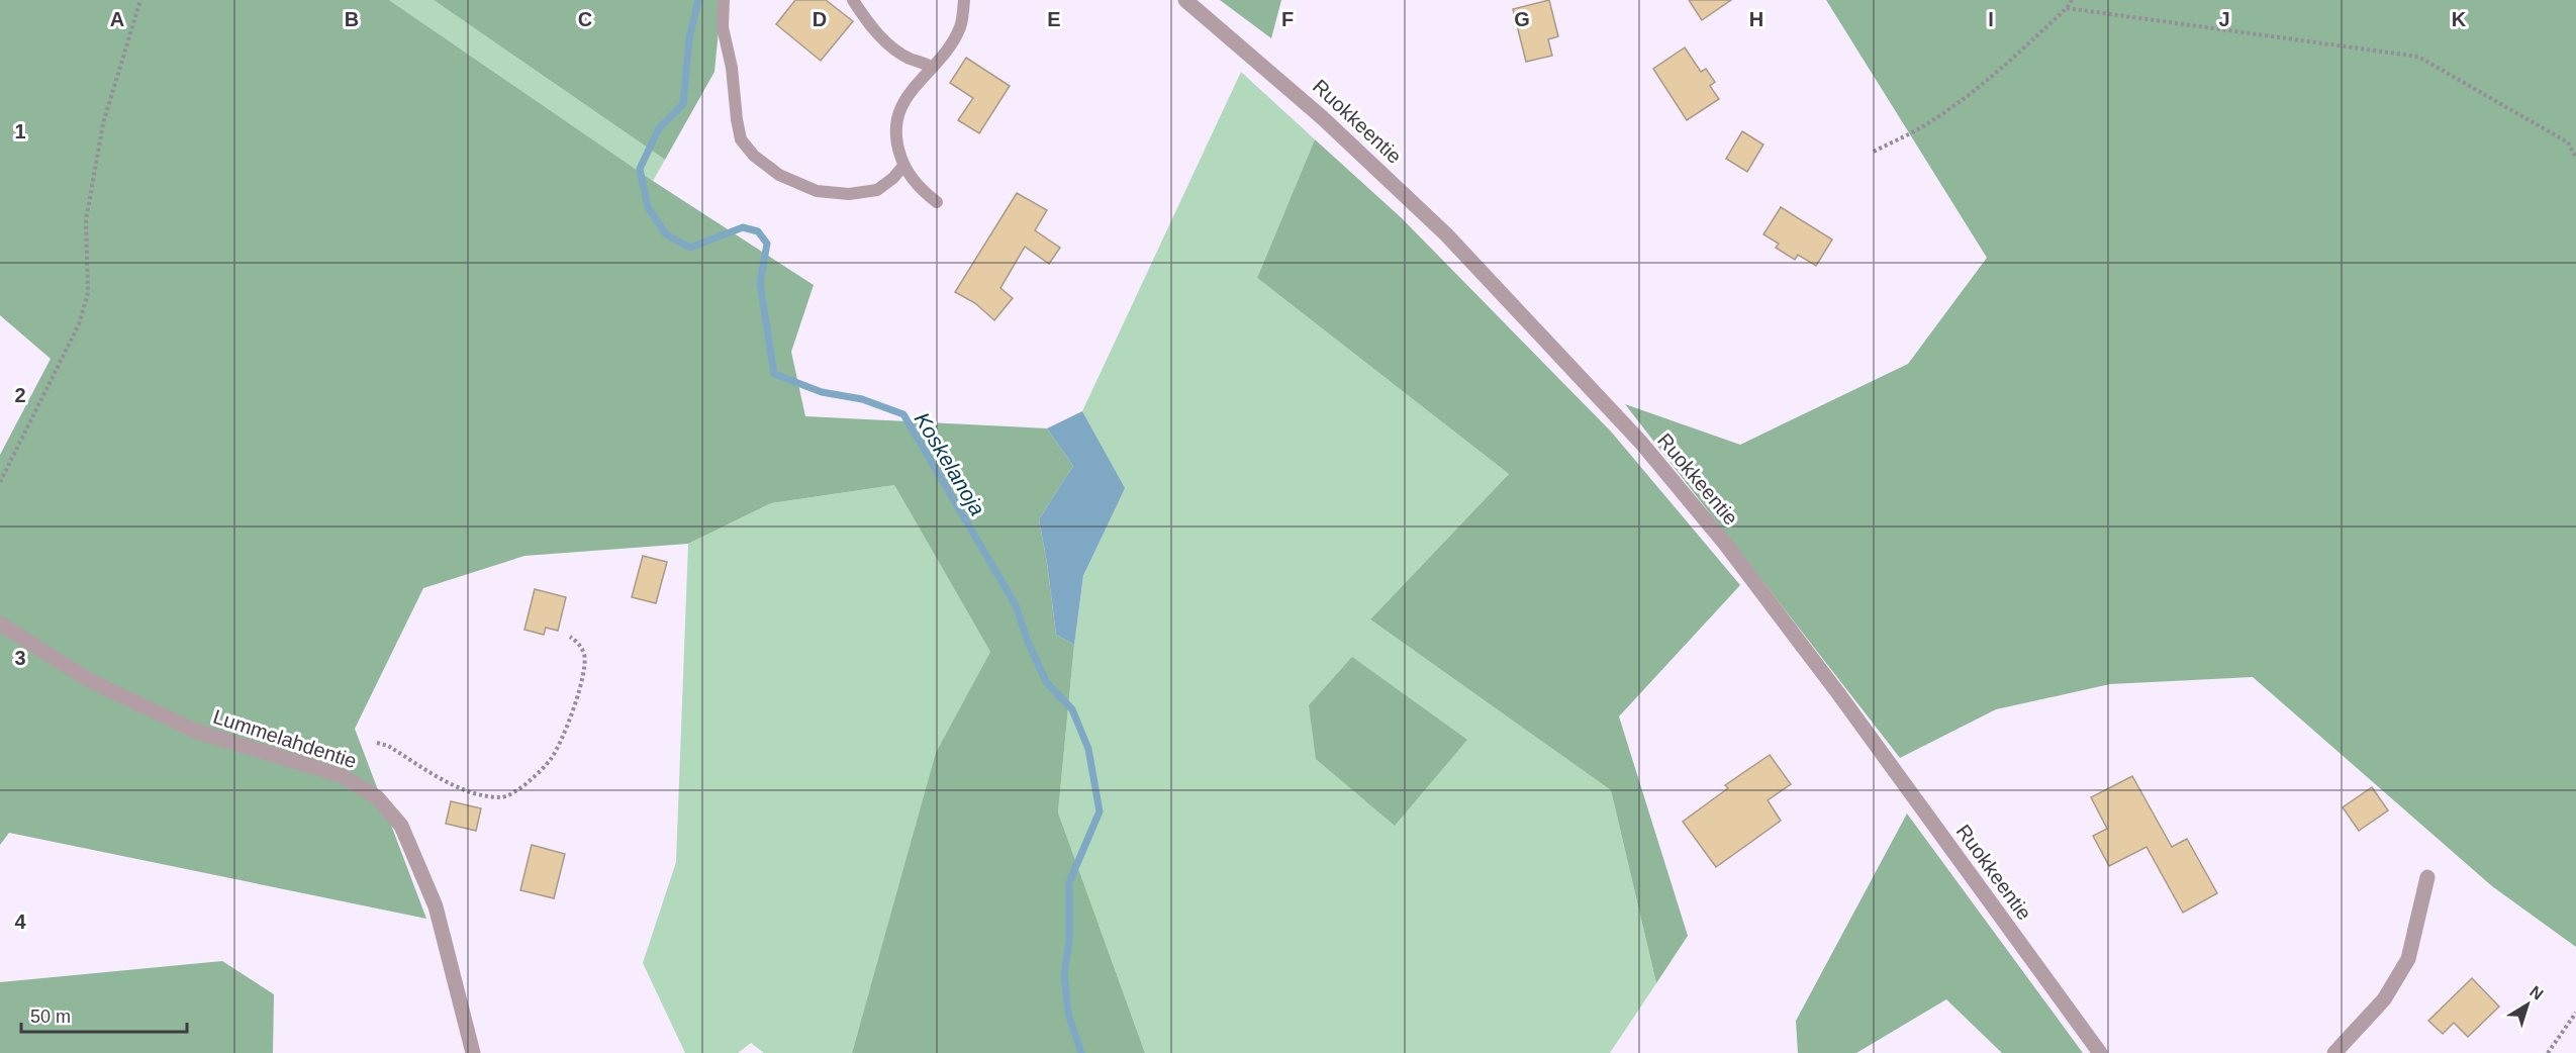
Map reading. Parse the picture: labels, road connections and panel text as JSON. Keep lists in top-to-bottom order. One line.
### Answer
{"streets":{"street":["Ruokkeentie","Lummelahdentie"]},"water":["Koskelanoja"],"scale_bar":"50 m","north":"top right","grid":{"columns":["A","B","C","D","E","F","G","H","I","J","K"],"rows":["1","2","3","4"]}}
